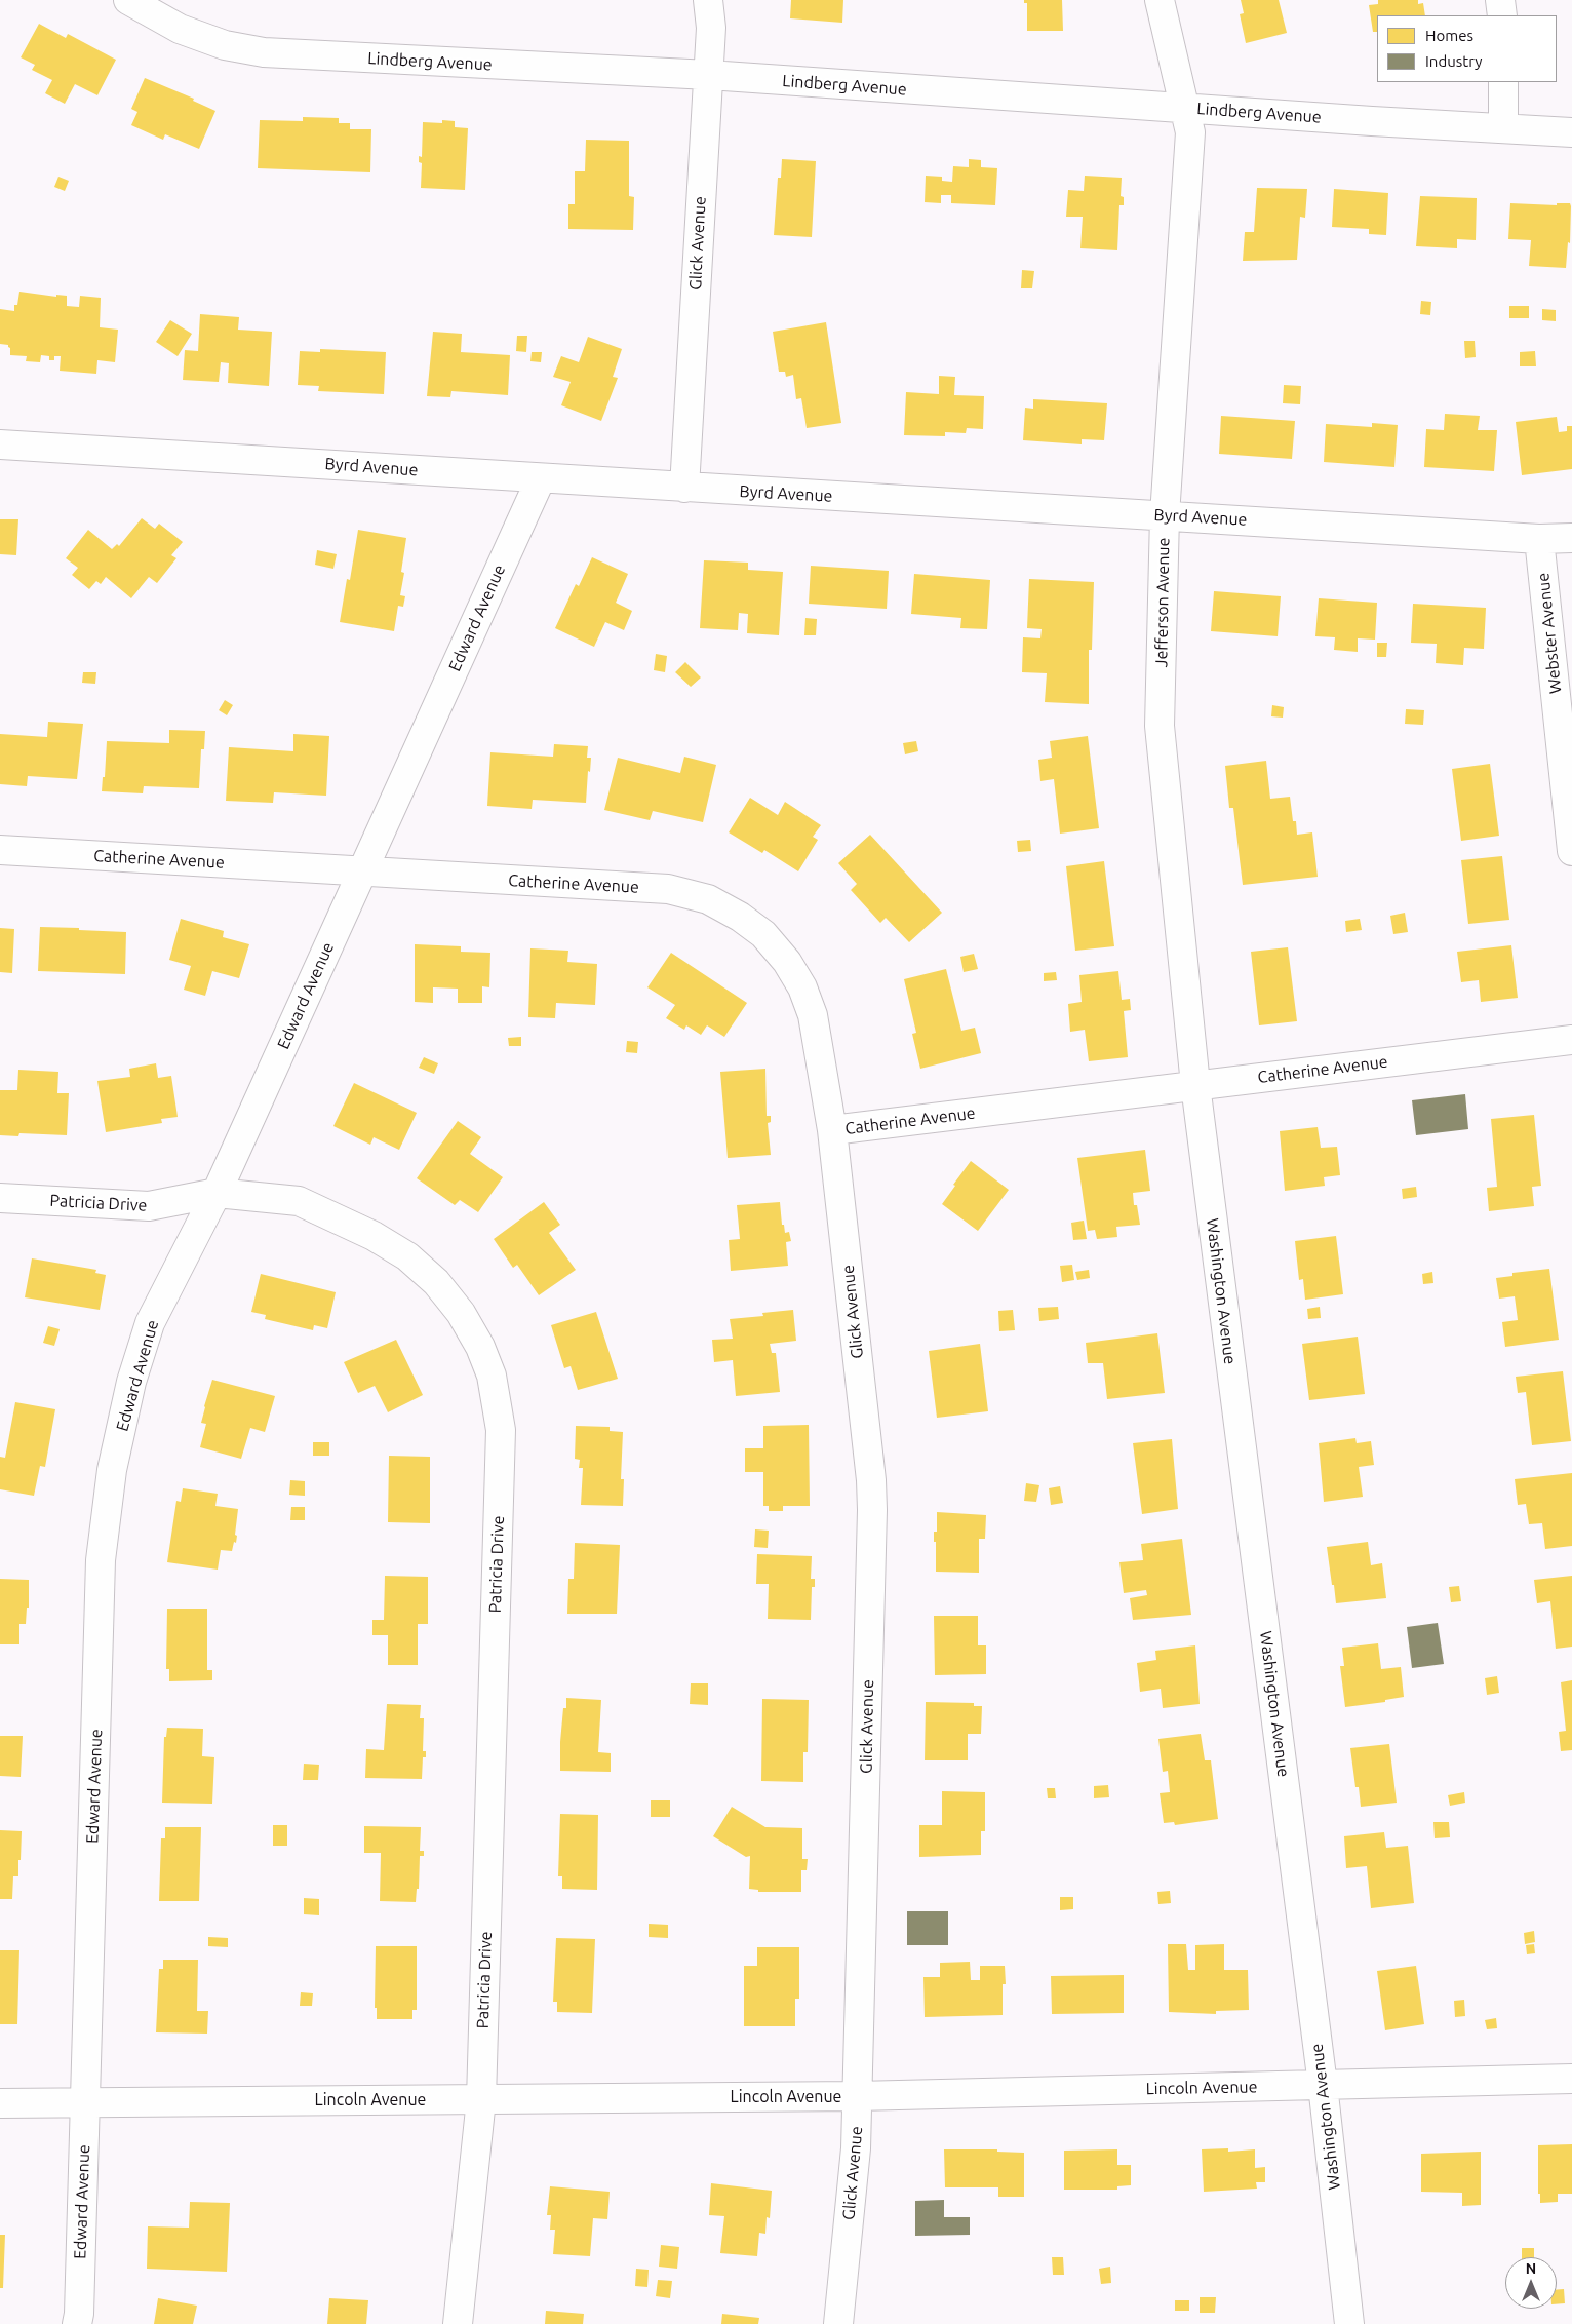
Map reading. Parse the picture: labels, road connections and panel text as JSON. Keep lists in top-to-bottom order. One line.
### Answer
{"streets":{"street":["Lindberg Avenue","Glick Avenue","Byrd Avenue","Jefferson Avenue","Edward Avenue","Webster Avenue","Catherine Avenue","Patricia Drive","Washington Avenue","Lincoln Avenue"]},"crossings":[["Lindberg Avenue","Glick Avenue"],["Lindberg Avenue","Jefferson Avenue"],["Glick Avenue","Byrd Avenue"],["Glick Avenue","Catherine Avenue"],["Glick Avenue","Lincoln Avenue"],["Byrd Avenue","Jefferson Avenue"],["Byrd Avenue","Edward Avenue"],["Byrd Avenue","Webster Avenue"],["Jefferson Avenue","Catherine Avenue"],["Jefferson Avenue","Washington Avenue"],["Edward Avenue","Catherine Avenue"],["Edward Avenue","Patricia Drive"],["Edward Avenue","Lincoln Avenue"],["Catherine Avenue","Washington Avenue"],["Patricia Drive","Lincoln Avenue"],["Washington Avenue","Lincoln Avenue"]],"legend":["Homes","Industry"],"north":"top"}
